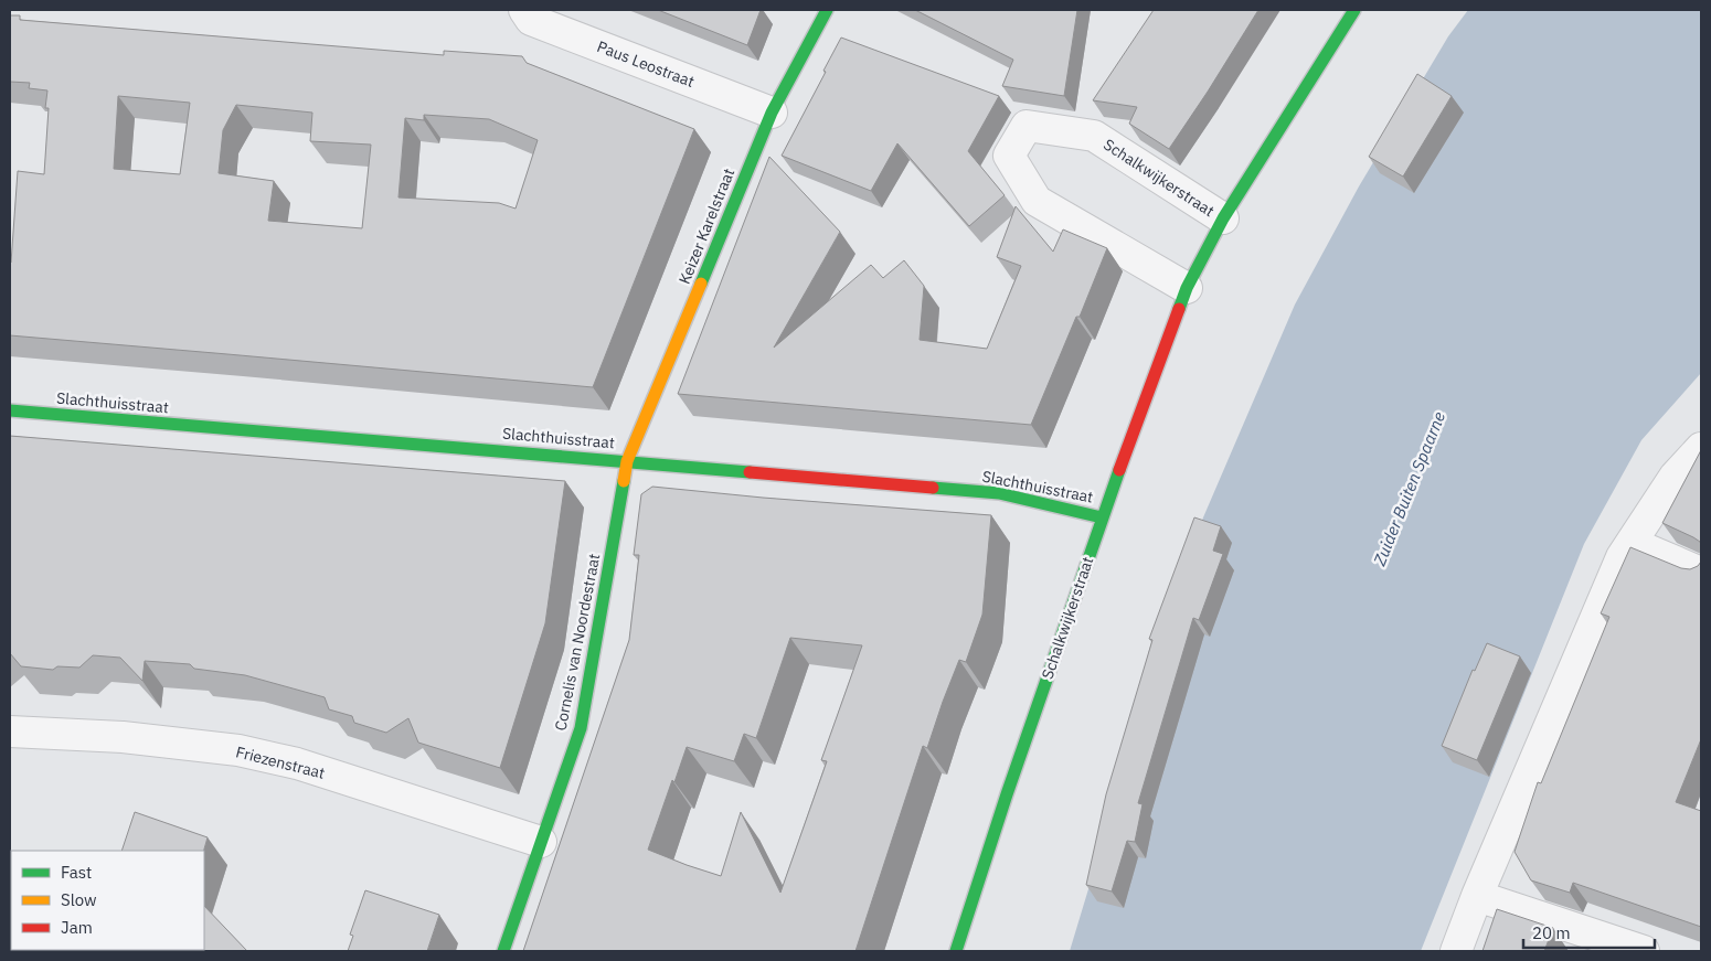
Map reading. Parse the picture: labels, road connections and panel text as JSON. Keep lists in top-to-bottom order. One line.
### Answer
{"streets":{"street":["Paus Leostraat","Schalkwijkerstraat","Keizer Karelstraat","Slachthuisstraat","Cornelis van Noordestraat","Friezenstraat"]},"crossings":[["Paus Leostraat","Keizer Karelstraat"],["Schalkwijkerstraat","Slachthuisstraat"],["Keizer Karelstraat","Slachthuisstraat"],["Keizer Karelstraat","Cornelis van Noordestraat"],["Slachthuisstraat","Cornelis van Noordestraat"],["Cornelis van Noordestraat","Friezenstraat"]],"water":["Zuider Buiten Spaarne"],"legend":["Fast","Slow","Jam"],"scale_bar":"20 m"}
